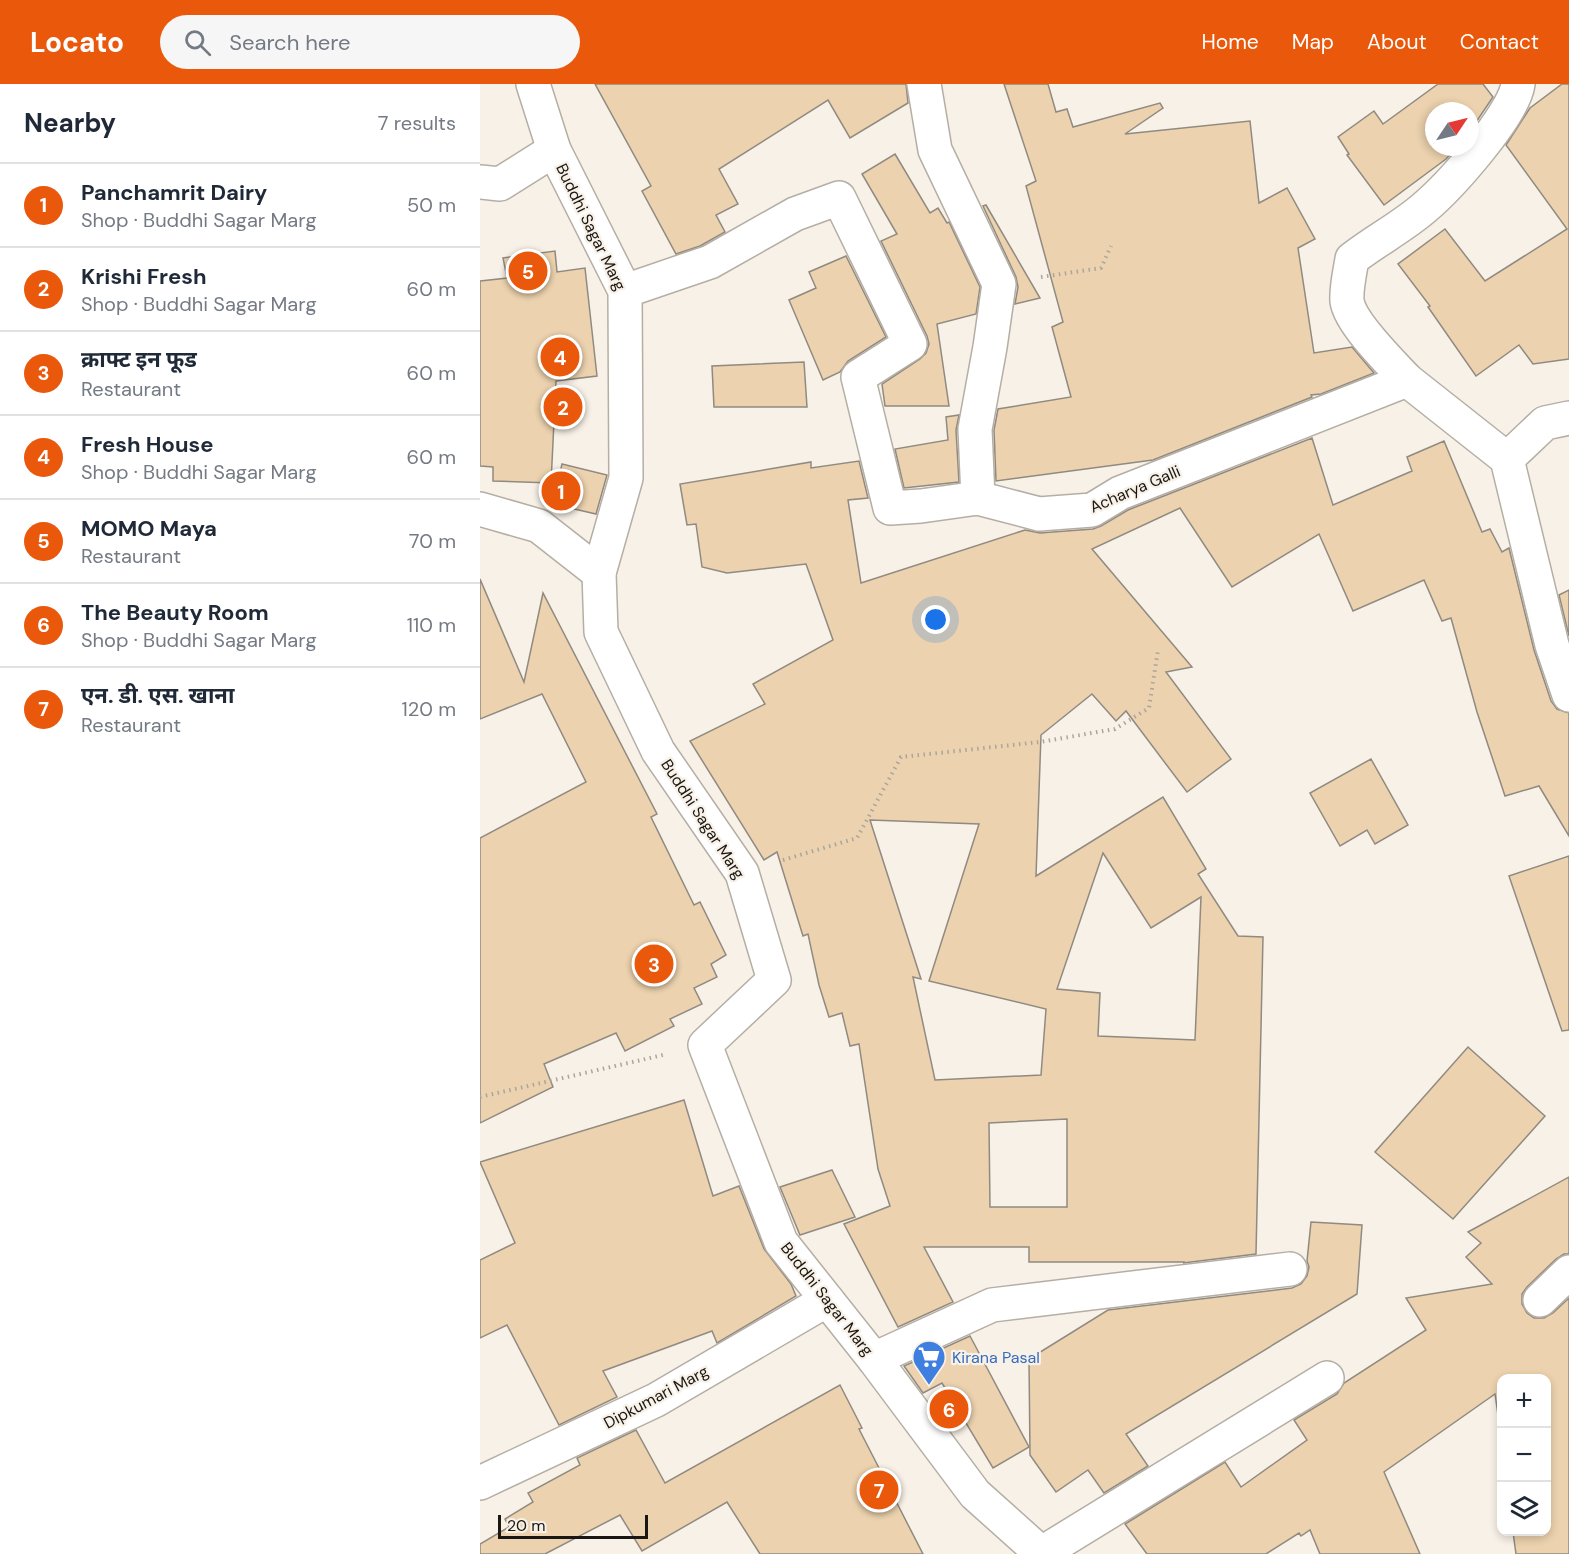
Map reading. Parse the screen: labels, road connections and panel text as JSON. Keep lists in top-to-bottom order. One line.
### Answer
{"streets":{"street":["Buddhi Sagar Marg","Acharya Galli","Dipkumari Marg"]},"crossings":[["Buddhi Sagar Marg","Acharya Galli"],["Buddhi Sagar Marg","Dipkumari Marg"]],"places":{"supermarket":["Kirana Pasal"]},"scale_bar":"20 m","north":"top right","page":{"header":"Locato","search":"Search here","nav":["Home","Map","About","Contact"],"heading":["Nearby","7 results"],"list":[{"mark":"1","name":"Panchamrit Dairy","note":"Shop · Buddhi Sagar Marg","value":"50 m"},{"mark":"2","name":"Krishi Fresh","note":"Shop · Buddhi Sagar Marg","value":"60 m"},{"mark":"3","name":"क्राफ्ट इन फूड","note":"Restaurant","value":"60 m"},{"mark":"4","name":"Fresh House","note":"Shop · Buddhi Sagar Marg","value":"60 m"},{"mark":"5","name":"MOMO Maya","note":"Restaurant","value":"70 m"},{"mark":"6","name":"The Beauty Room","note":"Shop · Buddhi Sagar Marg","value":"110 m"},{"mark":"7","name":"एन. डी. एस. खाना","note":"Restaurant","value":"120 m"}],"pins":["5","4","2","1","3","6","7"],"map_buttons":["+","−"],"scale":"20 m"}}
